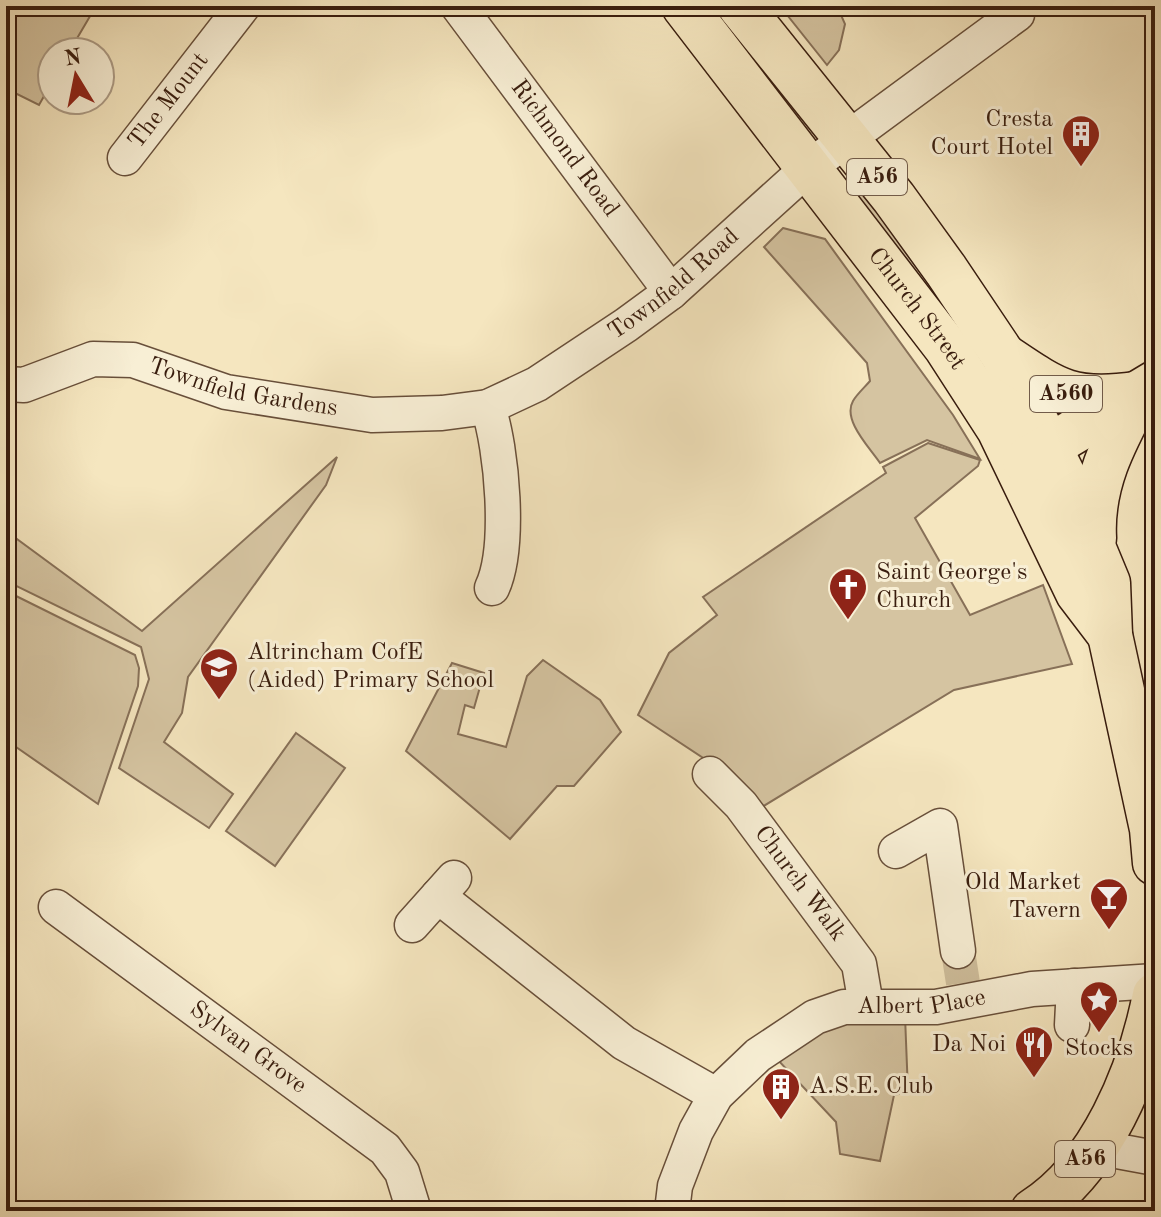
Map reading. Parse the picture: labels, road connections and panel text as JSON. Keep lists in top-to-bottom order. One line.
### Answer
{"streets":{"highway":["A56","Church Street","A560"],"street":["The Mount","Richmond Road","Townfield Road","Townfield Gardens","Church Walk","Albert Place","Sylvan Grove"]},"crossings":[["Richmond Road","Townfield Road"],["Townfield Road","Church Street"],["Townfield Road","Townfield Gardens"],["Church Street","A560"],["Church Walk","Albert Place"]],"places":{"building":["Cresta Court Hotel","A.S.E. Club"],"church":["Saint George's Church"],"school or university":["Altrincham CofE (Aided) Primary School"],"bar":["Old Market Tavern"],"place":["Stocks"],"restaurant":["Da Noi"]},"north":"top"}
